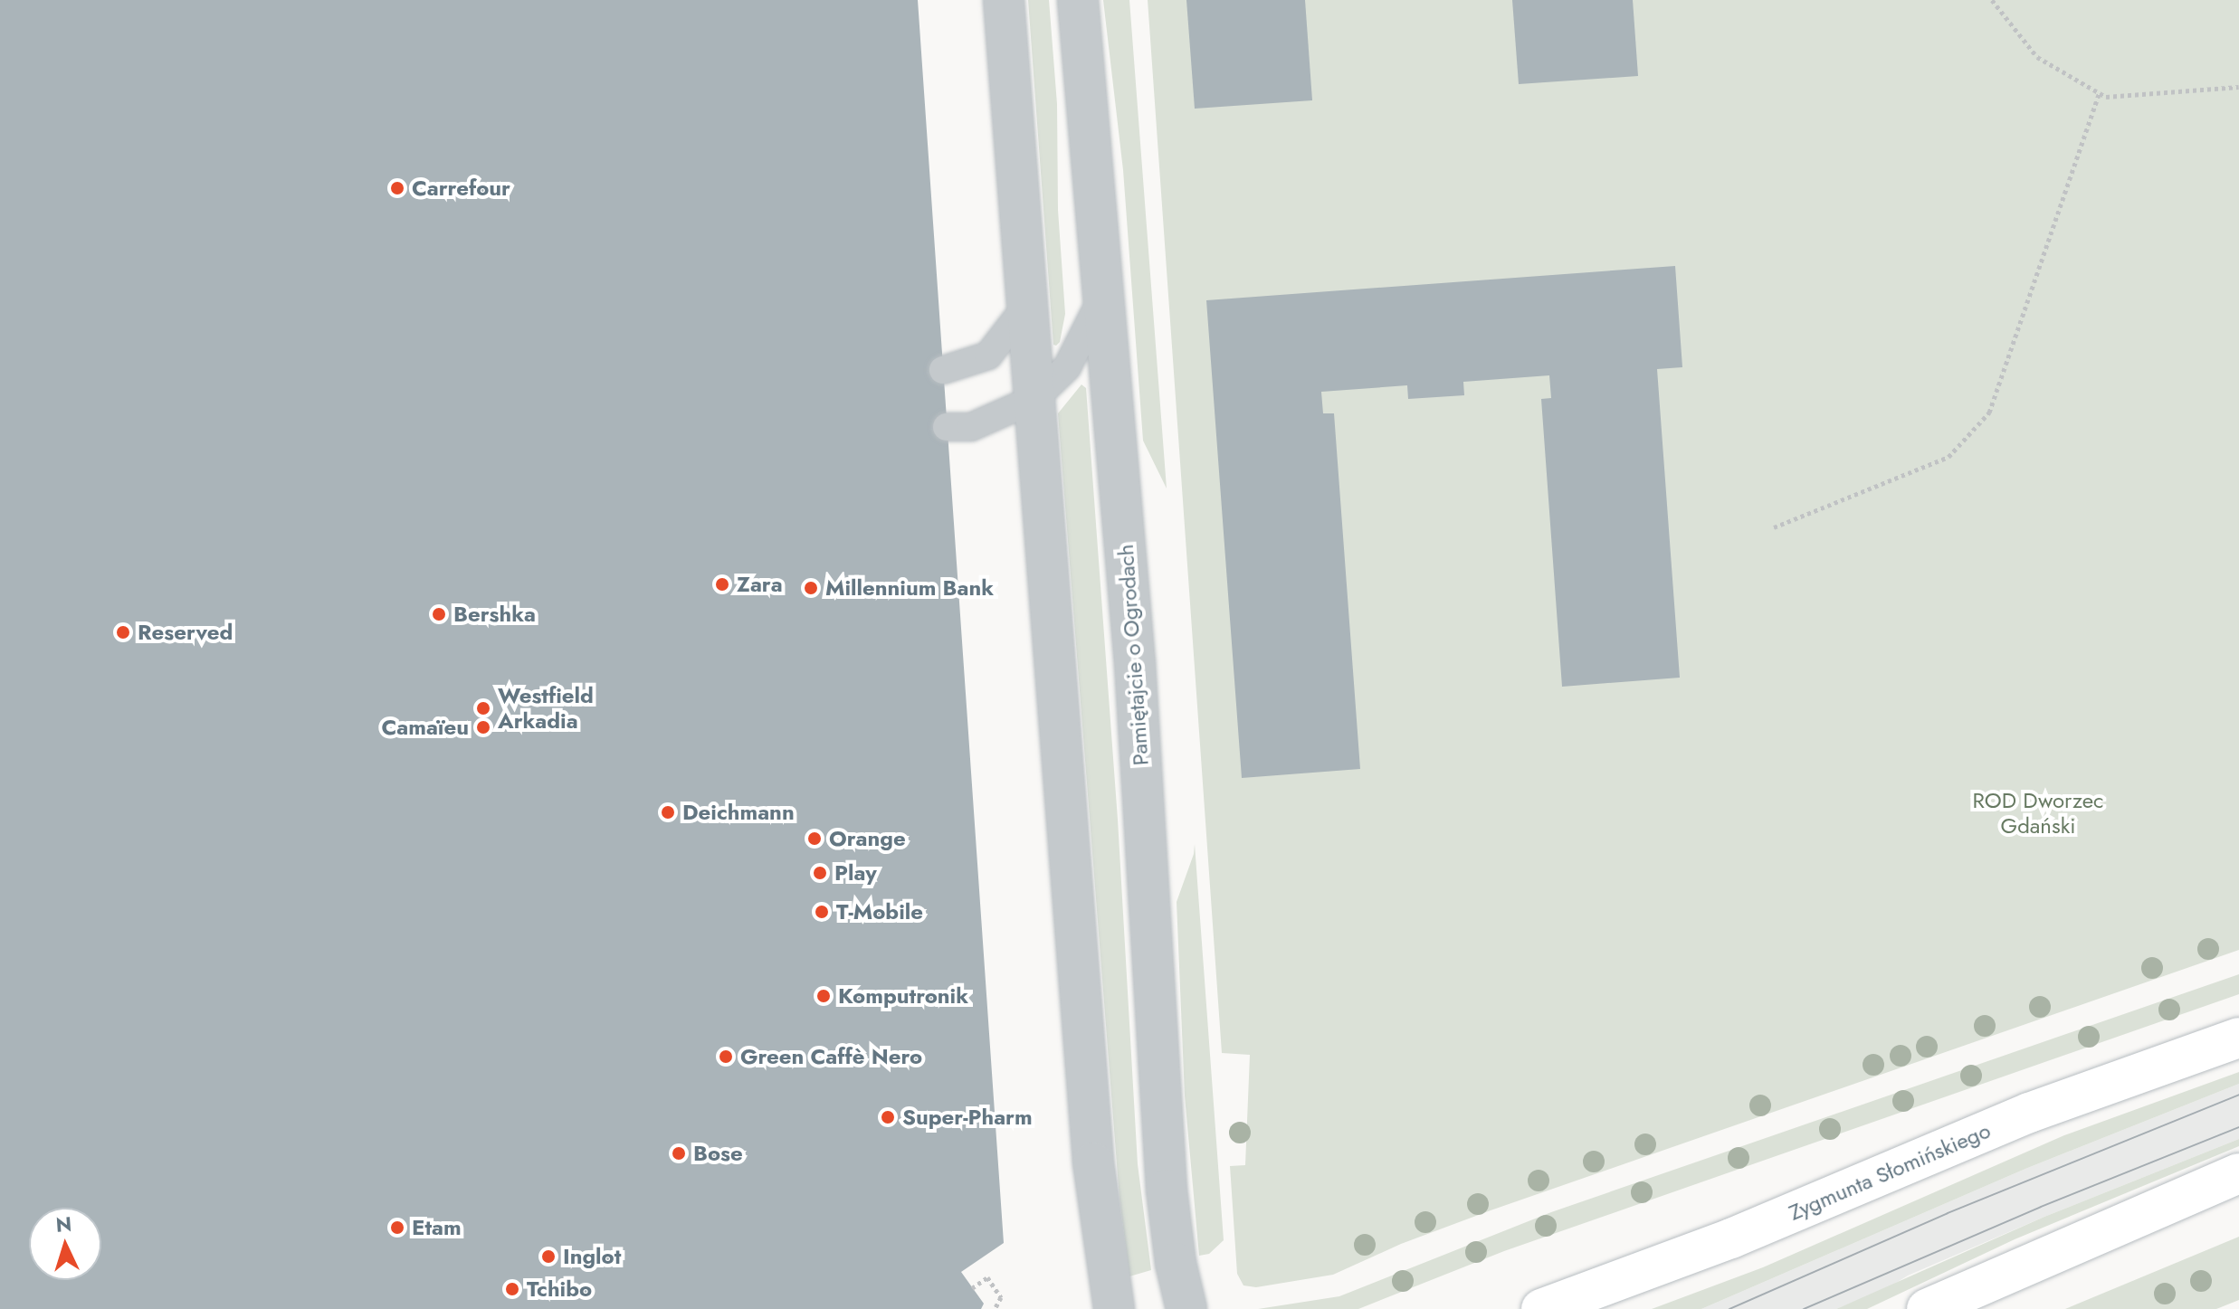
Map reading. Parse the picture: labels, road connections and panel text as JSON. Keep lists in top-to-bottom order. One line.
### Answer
{"streets":{"main road":["Zygmunta Słomińskiego"],"street":["Pamiętajcie o Ogrodach"]},"parks":["ROD Dworzec Gdański"],"places":["Carrefour","Zara","Millennium Bank","Bershka","Reserved","Westfield Arkadia","Camaïeu","Deichmann","Orange","Play","T-Mobile","Komputronik","Green Caffè Nero","Super-Pharm","Bose","Etam","Inglot","Tchibo"],"north":"top"}
